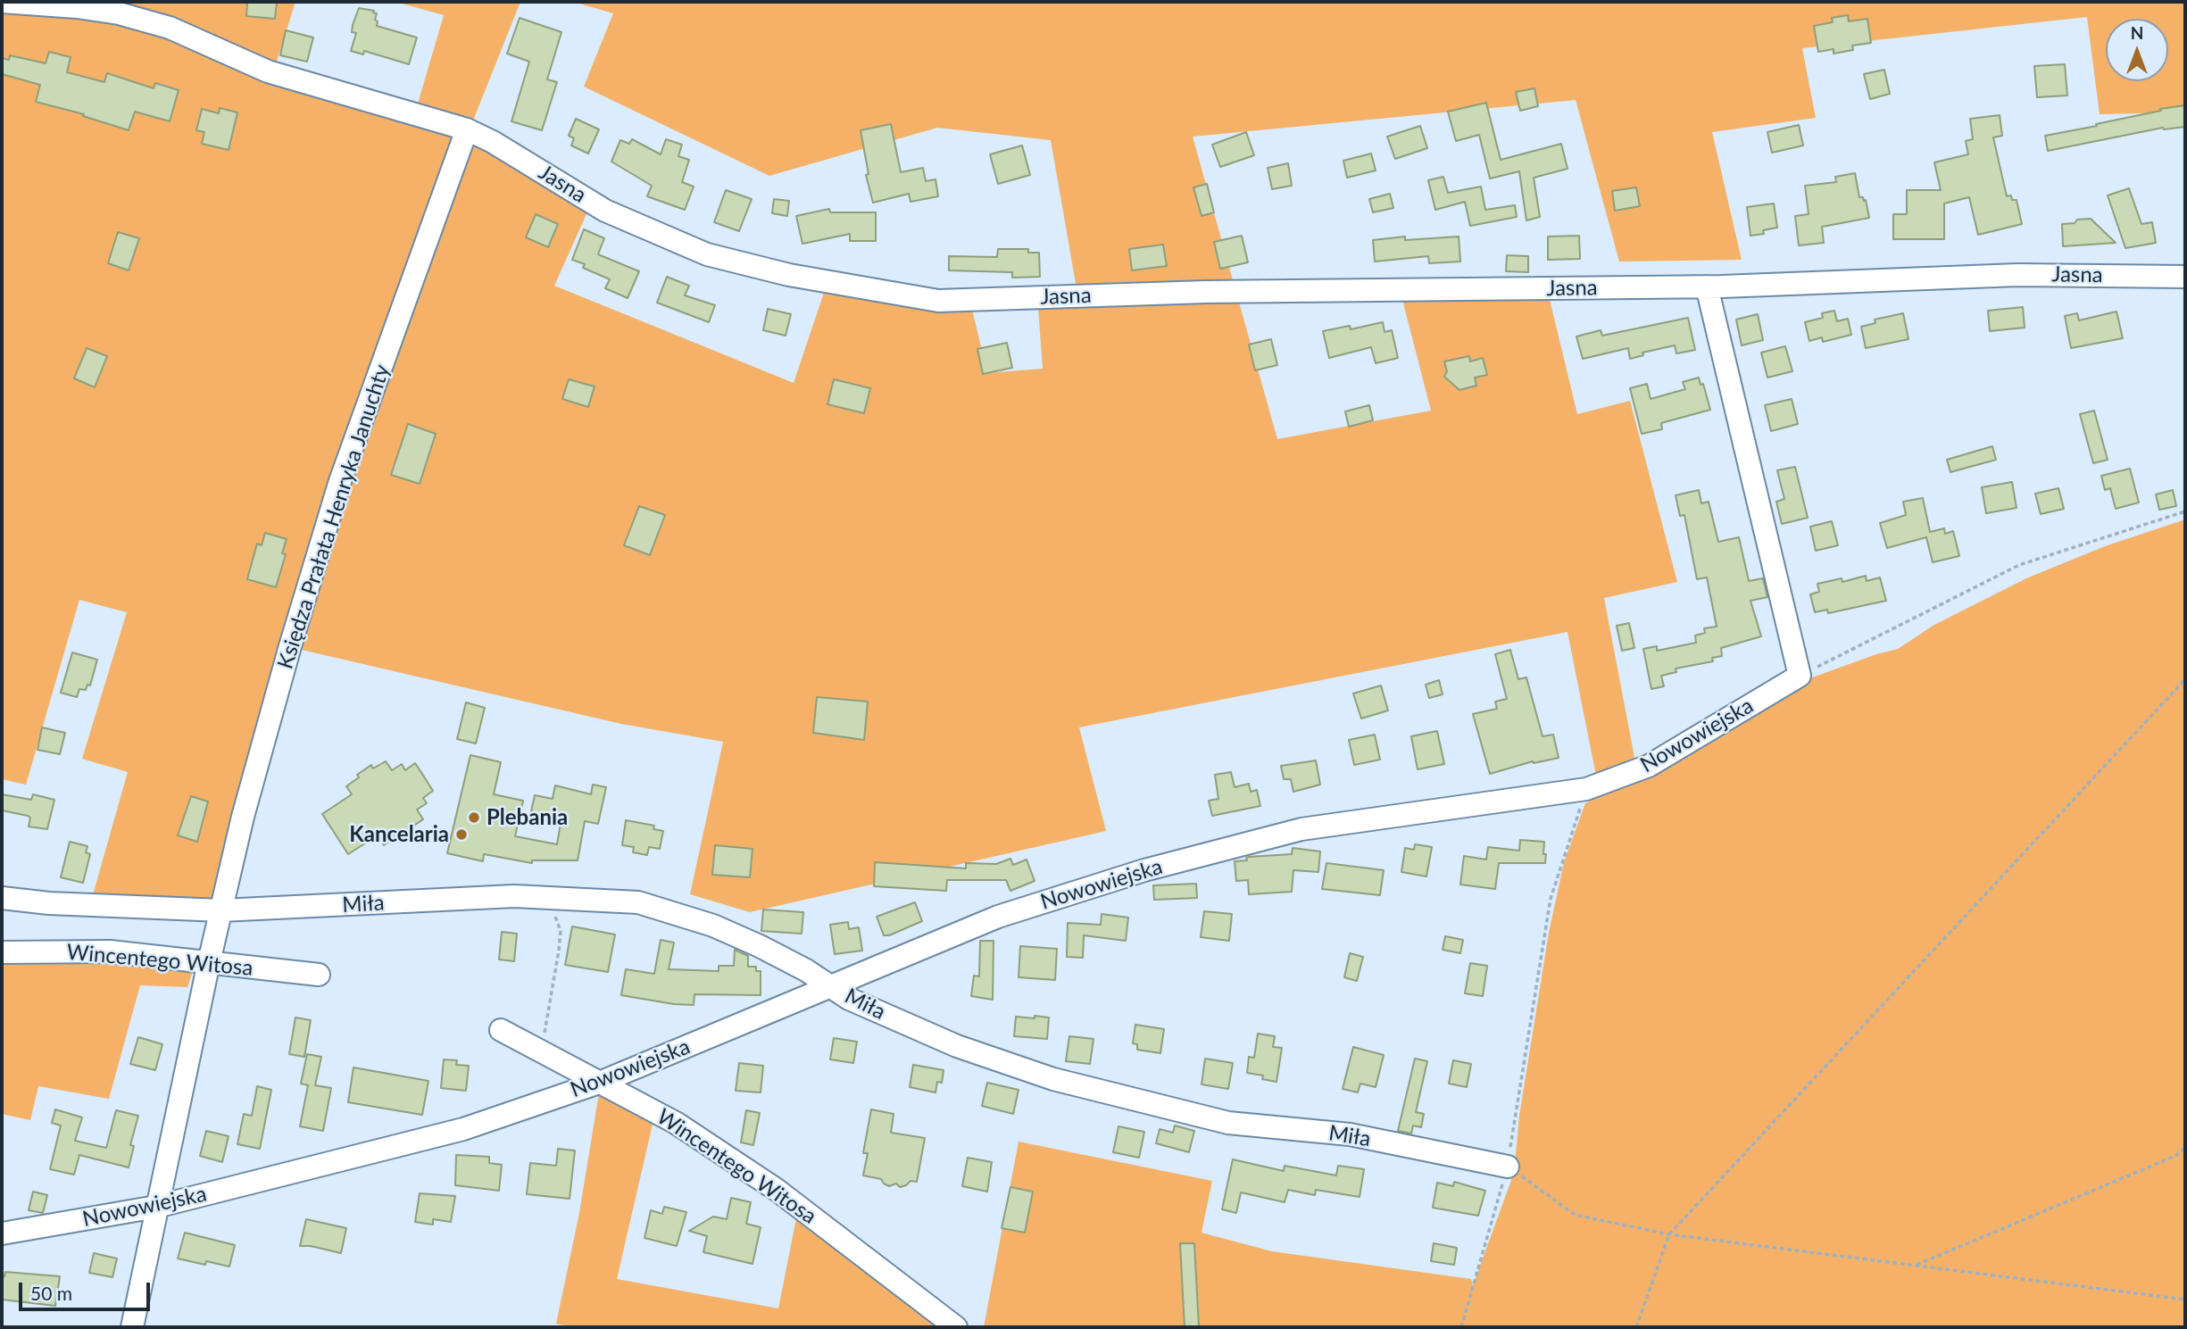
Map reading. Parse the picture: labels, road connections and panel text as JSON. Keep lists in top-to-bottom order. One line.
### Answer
{"streets":{"street":["Jasna","Księdza Prałata Henryka Januchty","Nowowiejska","Miła","Wincentego Witosa"]},"crossings":[["Jasna","Księdza Prałata Henryka Januchty"],["Księdza Prałata Henryka Januchty","Miła"],["Nowowiejska","Miła"],["Nowowiejska","Wincentego Witosa"]],"places":["Plebania","Kancelaria"],"scale_bar":"50 m","north":"top"}
